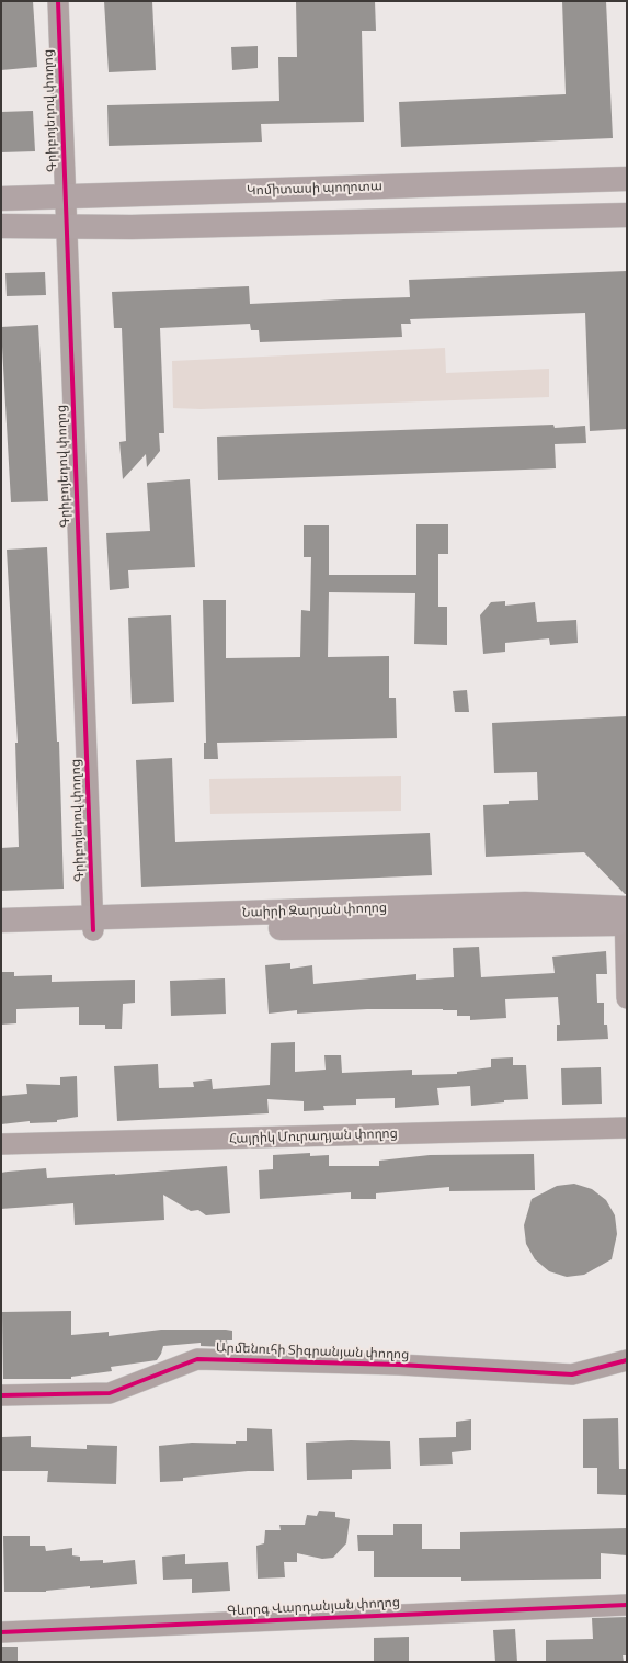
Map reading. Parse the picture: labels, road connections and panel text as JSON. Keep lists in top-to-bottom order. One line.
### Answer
{"streets":{"main road":["Կոմիտասի պողոտա","Նաիրի Զարյան փողոց"],"street":["Գրիբոյեդով փողոց","Հայրիկ Մուրադյան փողոց","Արմենուհի Տիգրանյան փողոց","Գևորգ Վարդանյան փողոց"]},"crossings":[["Գրիբոյեդով փողոց","Կոմիտասի պողոտա"],["Գրիբոյեդով փողոց","Նաիրի Զարյան փողոց"]]}
